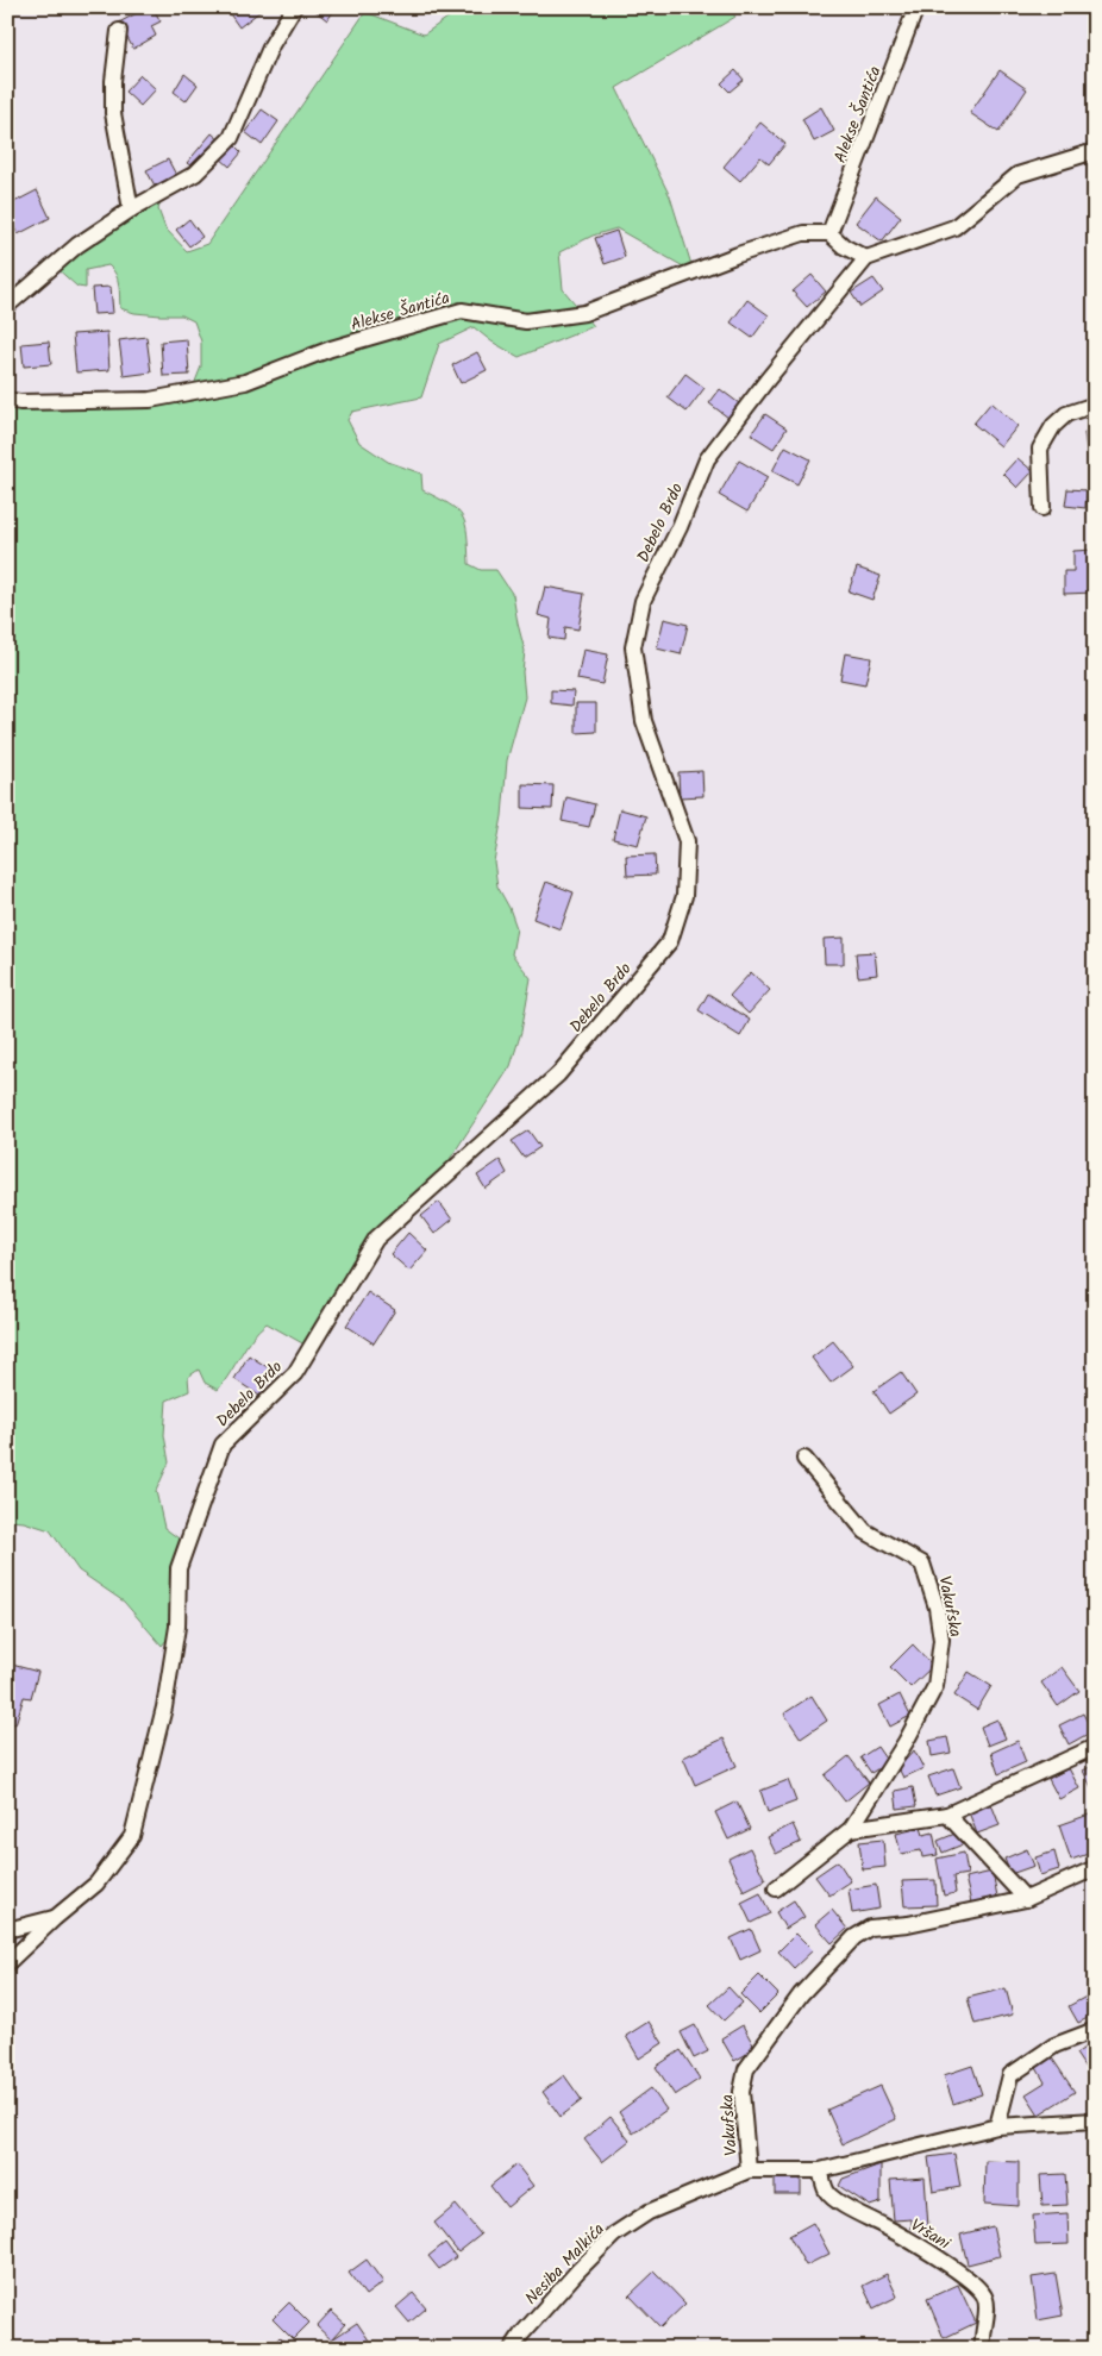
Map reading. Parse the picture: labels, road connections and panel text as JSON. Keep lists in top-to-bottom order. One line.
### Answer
{"streets":{"street":["Alekse Šantića","Debelo Brdo","Vakufska","Vršani","Nesiba Malkića"]},"crossings":[["Vakufska","Nesiba Malkića"]]}
